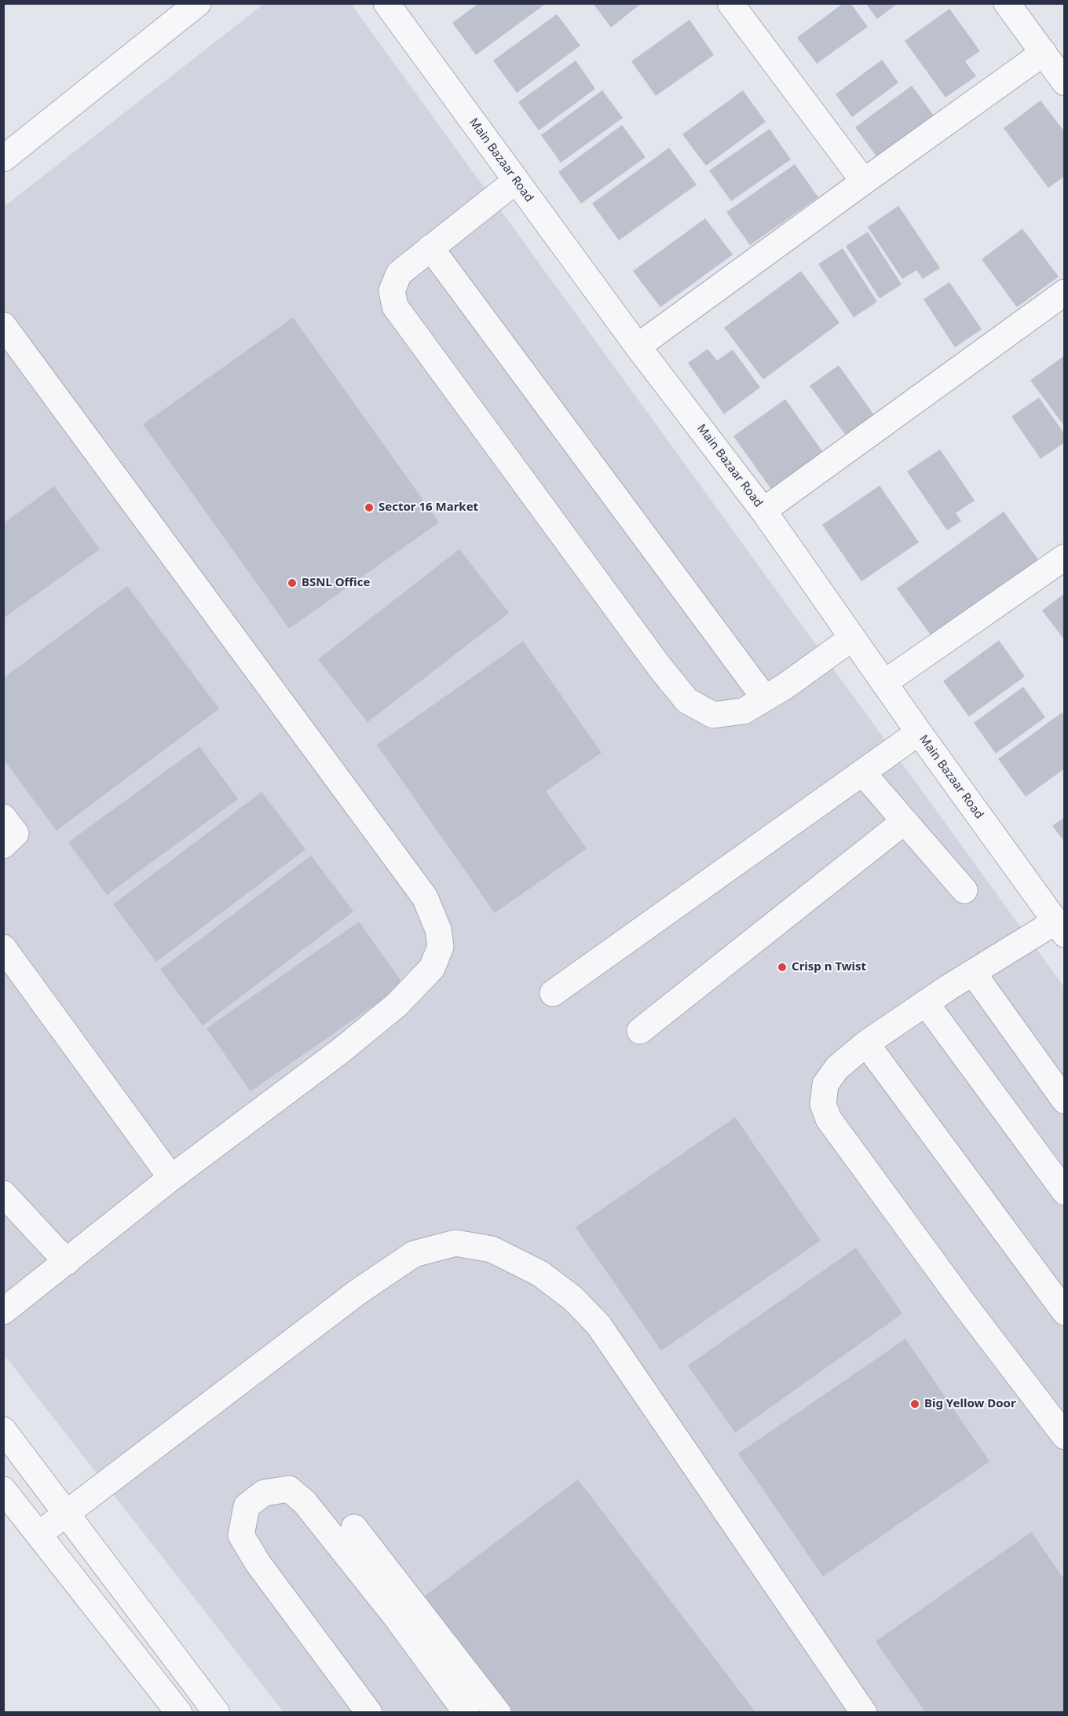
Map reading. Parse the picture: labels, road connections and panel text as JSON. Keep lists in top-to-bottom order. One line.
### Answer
{"streets":{"street":["Main Bazaar Road"]},"places":["Sector 16 Market","BSNL Office","Crisp n Twist","Big Yellow Door"]}
